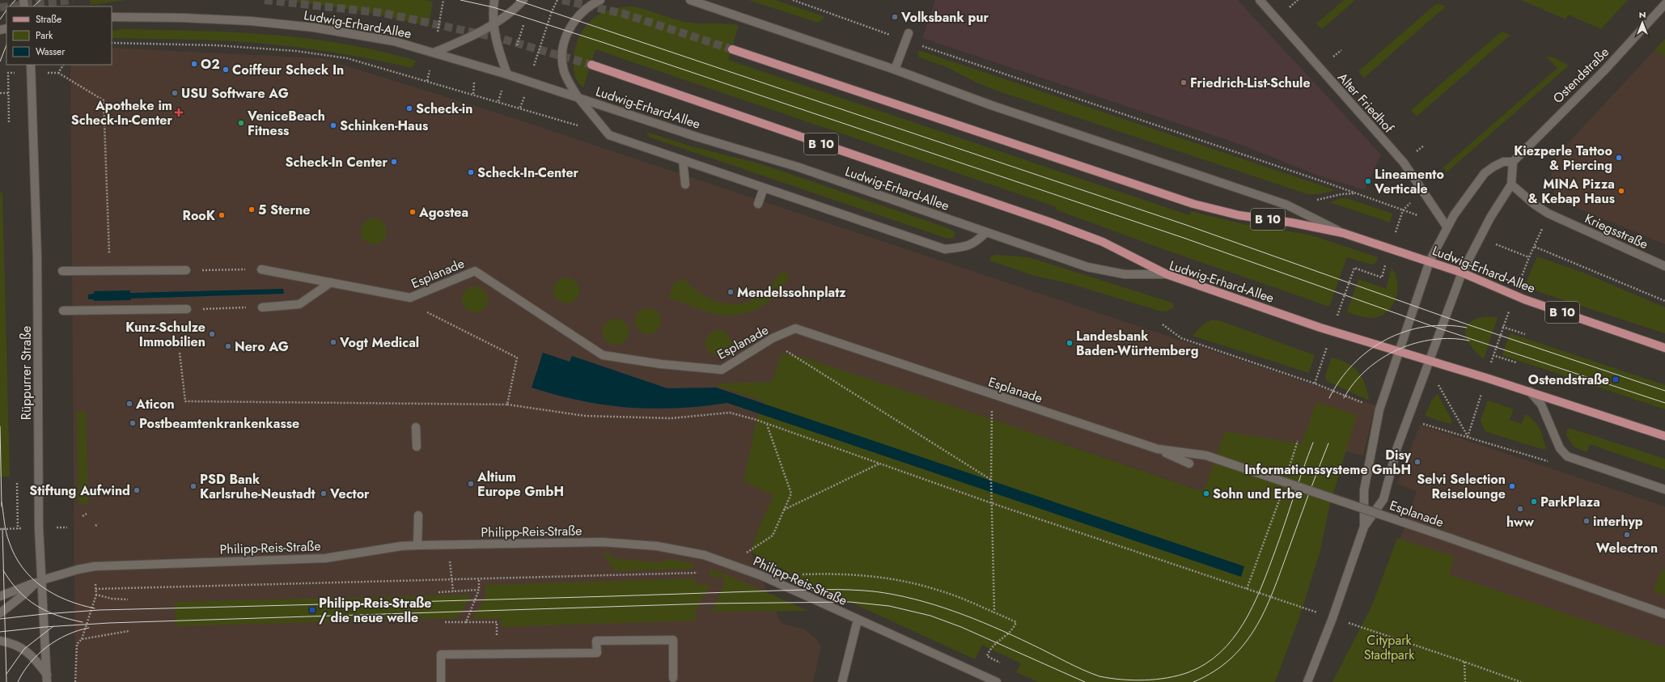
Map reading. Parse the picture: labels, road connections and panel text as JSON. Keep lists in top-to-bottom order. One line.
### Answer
{"streets":{"main road":["Ludwig-Erhard-Allee","B 10"],"street":["Ostendstraße","Alter Friedhof","Kriegsstraße","Esplanade","Rüppurrer Straße","Philipp-Reis-Straße"]},"crossings":[["Ludwig-Erhard-Allee","B 10"],["Rüppurrer Straße","Philipp-Reis-Straße"]],"parks":["Citypark Stadtpark"],"places":{"other":["Volksbank pur","O2","Coiffeur Scheck In","Friedrich-List-Schule","USU Software AG","Scheck-in","VeniceBeach Fitness","Schinken-Haus","Kiezperle Tattoo & Piercing","Scheck-In Center","Scheck-In-Center","Lineamento Verticale","MINA Pizza & Kebap Haus","5 Sterne","Agostea","RooK","Mendelssohnplatz","Kunz-Schulze Immobilien","Vogt Medical","Landesbank Baden-Württemberg","Nero AG","Aticon","Postbeamtenkrankenkasse","Disy Informationssysteme GmbH","Altium Europe GmbH","PSD Bank Karlsruhe-Neustadt","Selvi Selection Reiselounge","Stiftung Aufwind","Vector","Sohn und Erbe","ParkPlaza","hww","interhyp","Welectron"],"health":["Apotheke im Scheck-In-Center"],"transit":["Ostendstraße","Philipp-Reis-Straße / die neue welle"]},"legend":["Straße","Park","Wasser"],"north":"top"}
